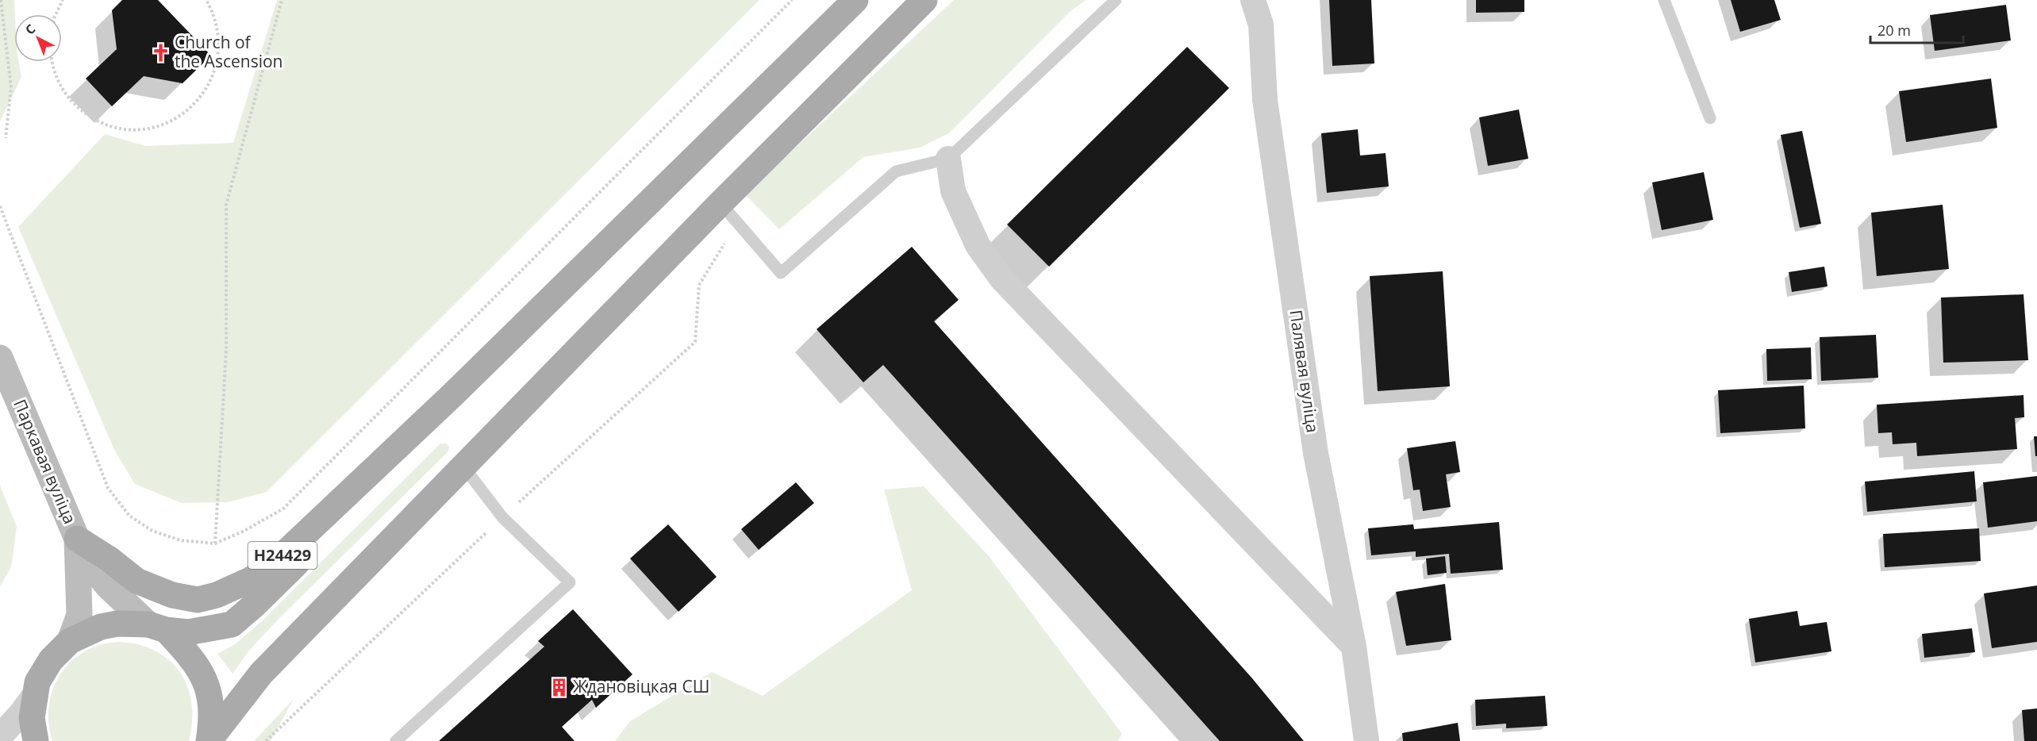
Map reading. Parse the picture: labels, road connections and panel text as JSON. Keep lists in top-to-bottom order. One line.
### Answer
{"streets":{"main road":["Н24429"],"street":["Палявая вуліца","Паркавая вуліца"]},"crossings":[["Паркавая вуліца","Н24429"]],"places":{"church":["Church of the Ascension"],"building":["Ждановіцкая СШ"]},"scale_bar":"20 m","north":"top left"}
